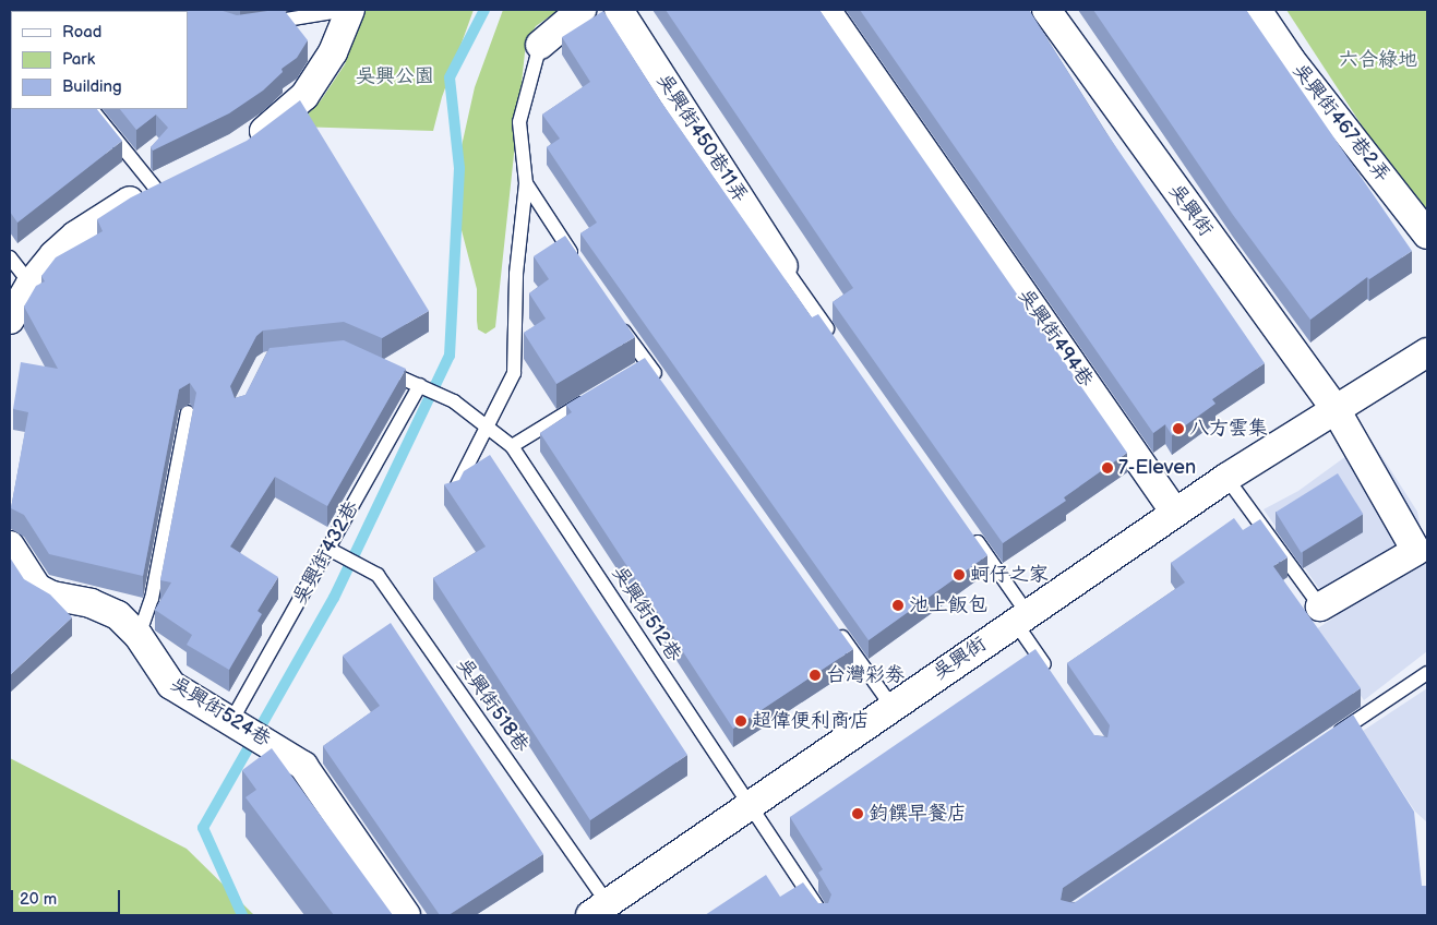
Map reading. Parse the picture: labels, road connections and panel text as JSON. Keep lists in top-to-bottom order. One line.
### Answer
{"streets":{"street":["吳興街467巷2弄","吳興街450巷11弄","吳興街","吳興街494巷","吳興街524巷"],"lane":["吳興街432巷","吳興街512巷","吳興街518巷"]},"crossings":[["吳興街","吳興街494巷"],["吳興街","吳興街512巷"],["吳興街","吳興街518巷"],["吳興街432巷","吳興街512巷"],["吳興街432巷","吳興街518巷"],["吳興街432巷","吳興街524巷"]],"parks":["六合綠地","吳興公園"],"places":["八方雲集","7-Eleven","蚵仔之家","池上飯包","台灣彩劵","超偉便利商店","鈞饌早餐店"],"legend":["Road","Park","Building"],"scale_bar":"20 m"}
